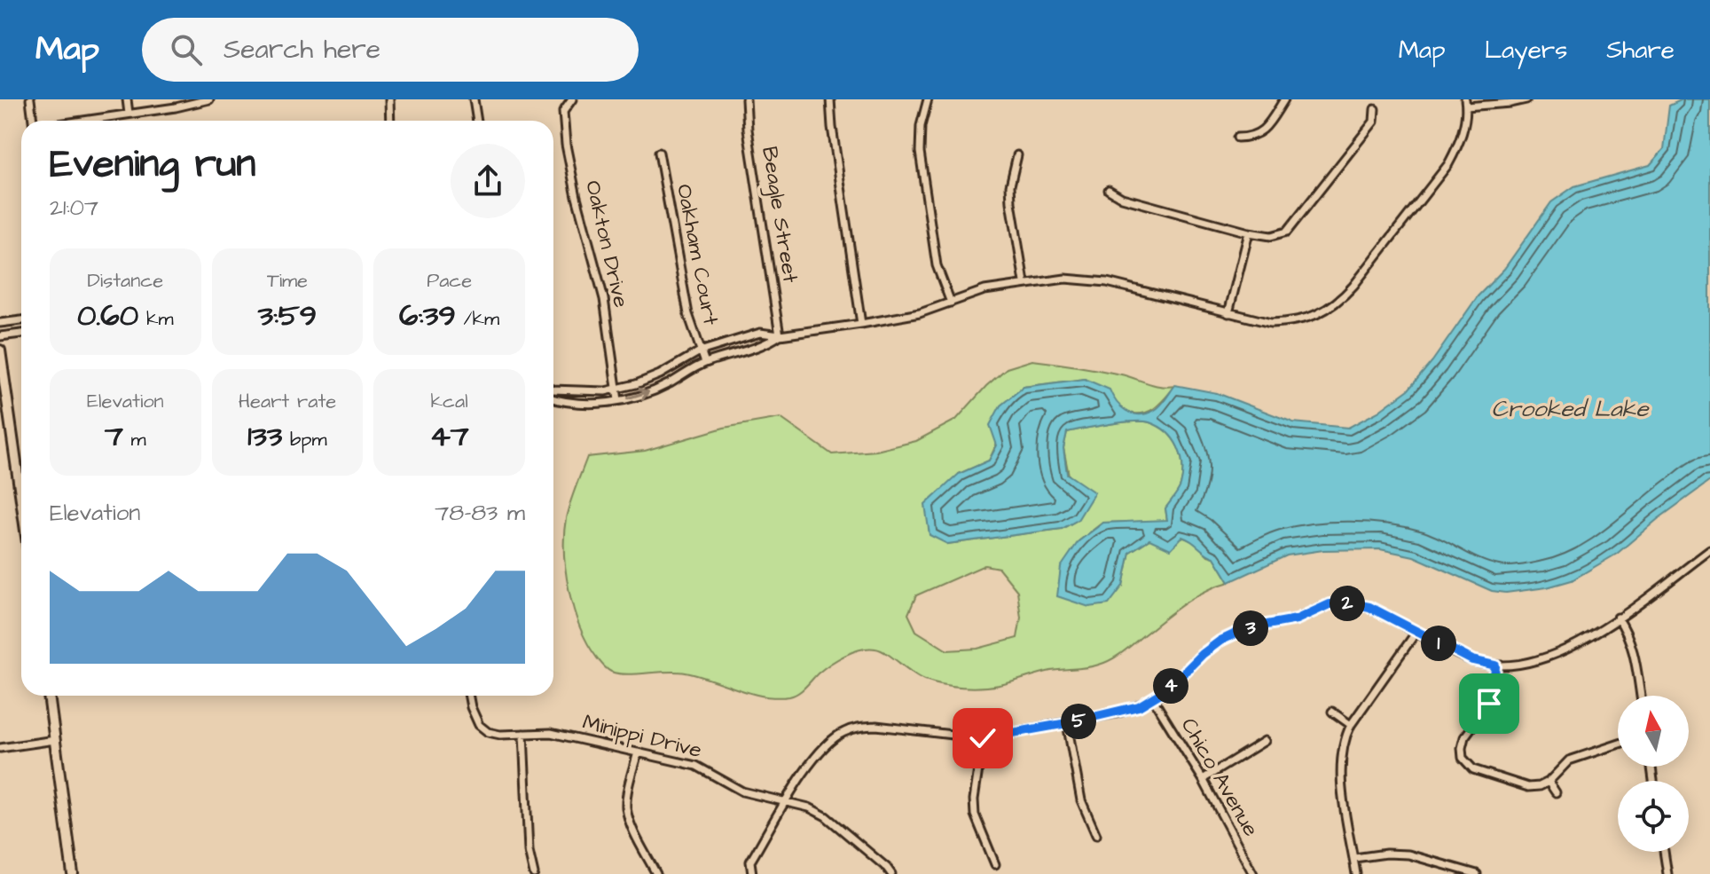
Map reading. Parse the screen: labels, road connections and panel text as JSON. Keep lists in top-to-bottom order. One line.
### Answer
{"streets":{"street":["Beagle Street","Oakton Drive","Oakham Court","Minippi Drive","Chico Avenue"]},"water":["Crooked Lake"],"north":"top","page":{"header":"Map","search":"Search here","nav":["Map","Layers","Share"],"heading":["Evening run","21:07"],"stats":[["Distance","0.60 km"],["Time","3:59"],["Pace","6:39 /km"],["Elevation","7 m"],["Heart rate","133 bpm"],["kcal","47"]],"chart":["Elevation","78–83 m"],"pins":["2","3","1","4","5"]}}
